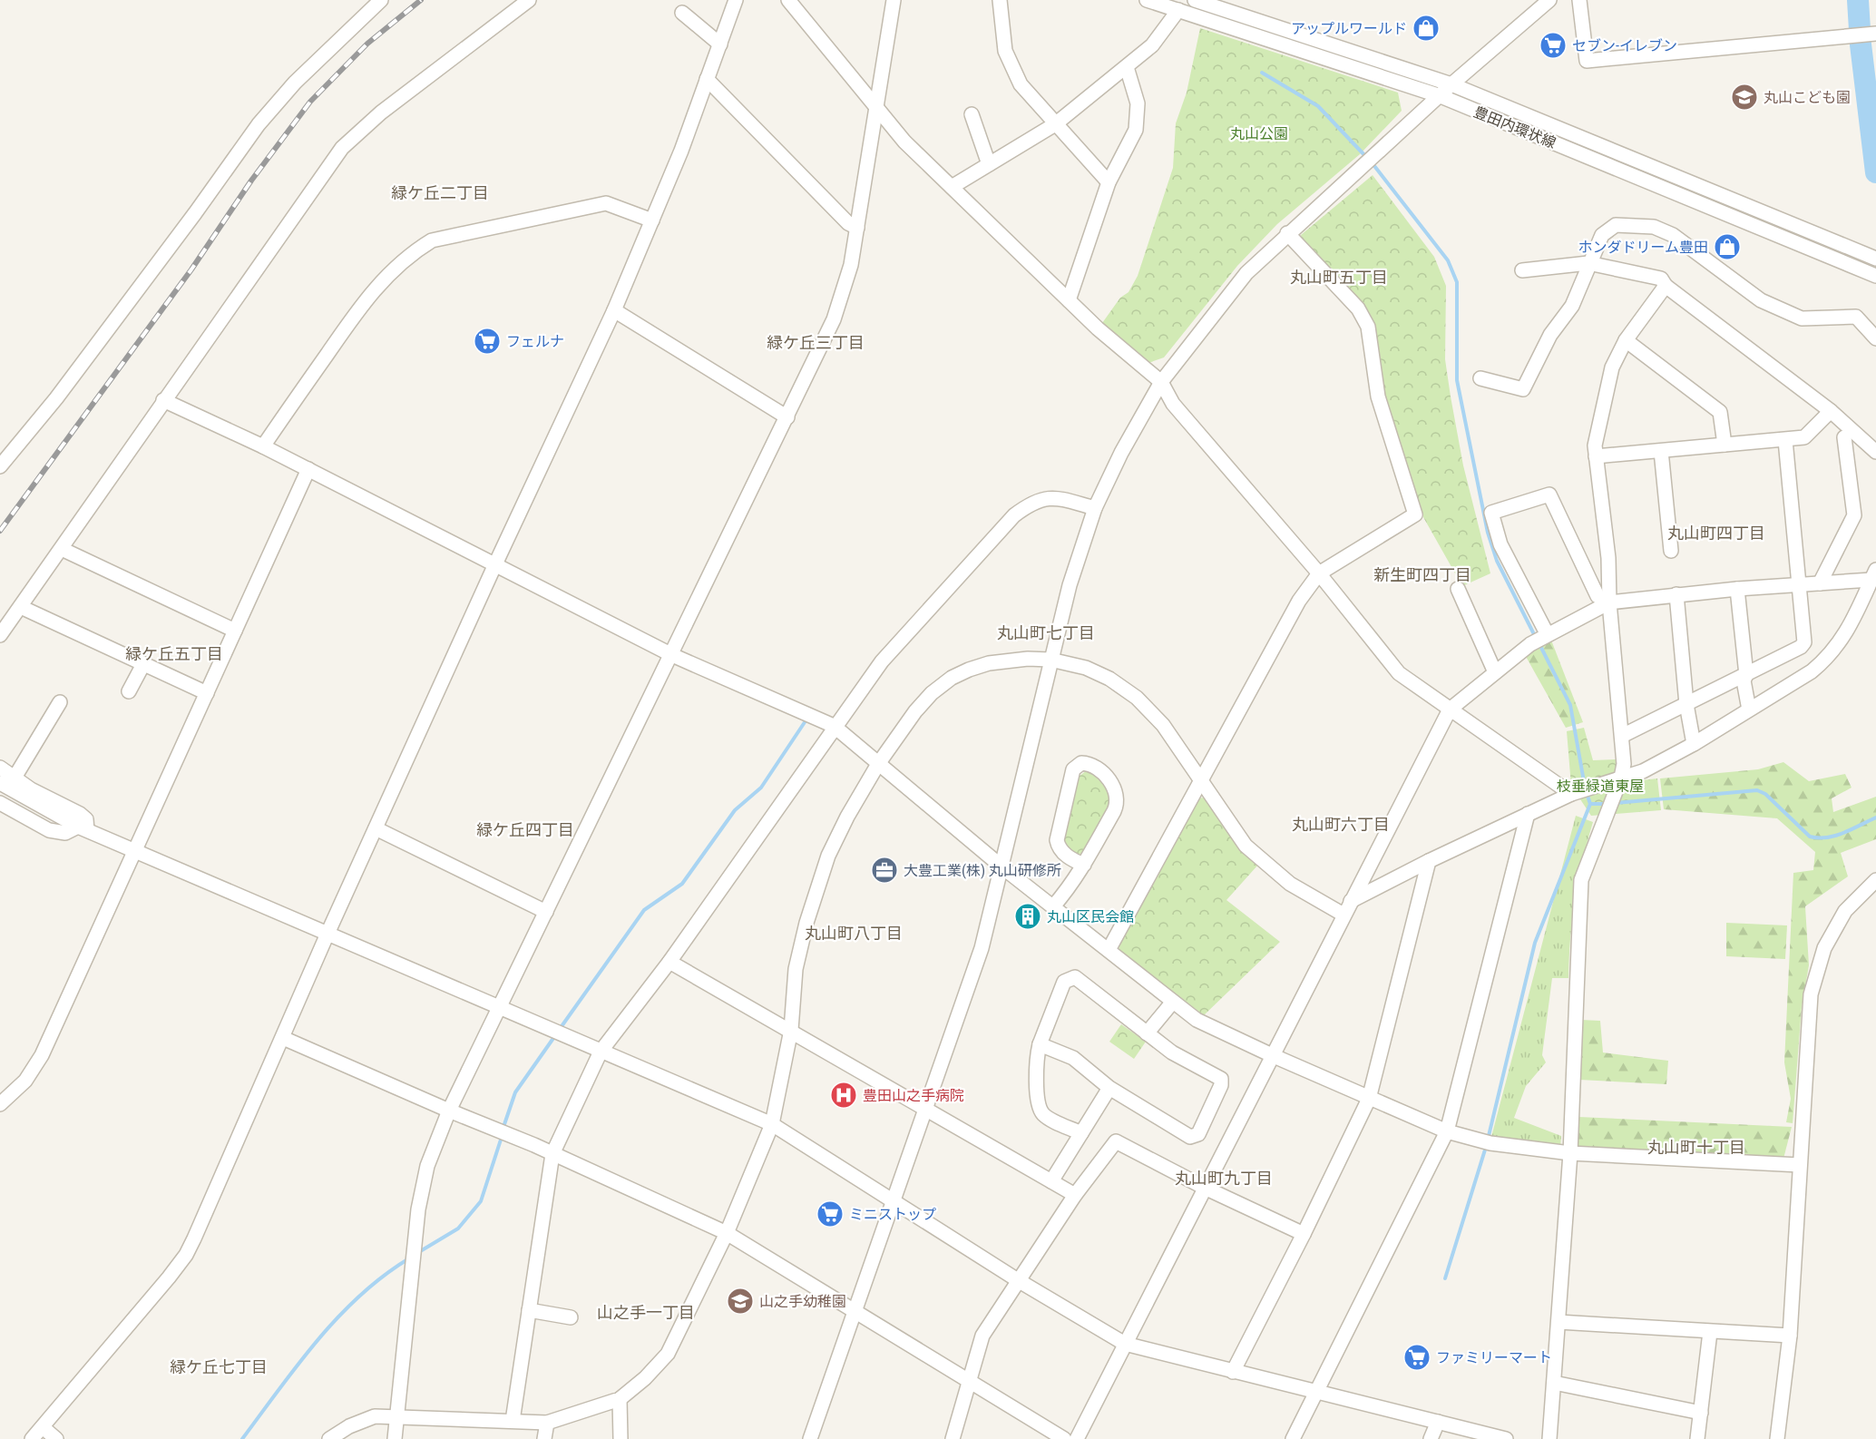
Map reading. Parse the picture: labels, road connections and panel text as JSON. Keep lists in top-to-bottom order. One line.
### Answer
{"streets":{"street":["豊田内環状線"]},"districts":["緑ケ丘二丁目","丸山町五丁目","緑ケ丘三丁目","丸山町四丁目","新生町四丁目","丸山町七丁目","緑ケ丘五丁目","丸山町六丁目","緑ケ丘四丁目","丸山町八丁目","丸山町十丁目","丸山町九丁目","山之手一丁目","緑ケ丘七丁目"],"parks":["丸山公園","枝垂緑道東屋"],"places":{"shop":["アップルワールド","ホンダドリーム豊田"],"supermarket":["セブン-イレブン","フェルナ","ミニストップ","ファミリーマート"],"school or university":["丸山こども園","山之手幼稚園"],"office":["大豊工業(株) 丸山研修所"],"building":["丸山区民会館"],"hospital":["豊田山之手病院"]}}
